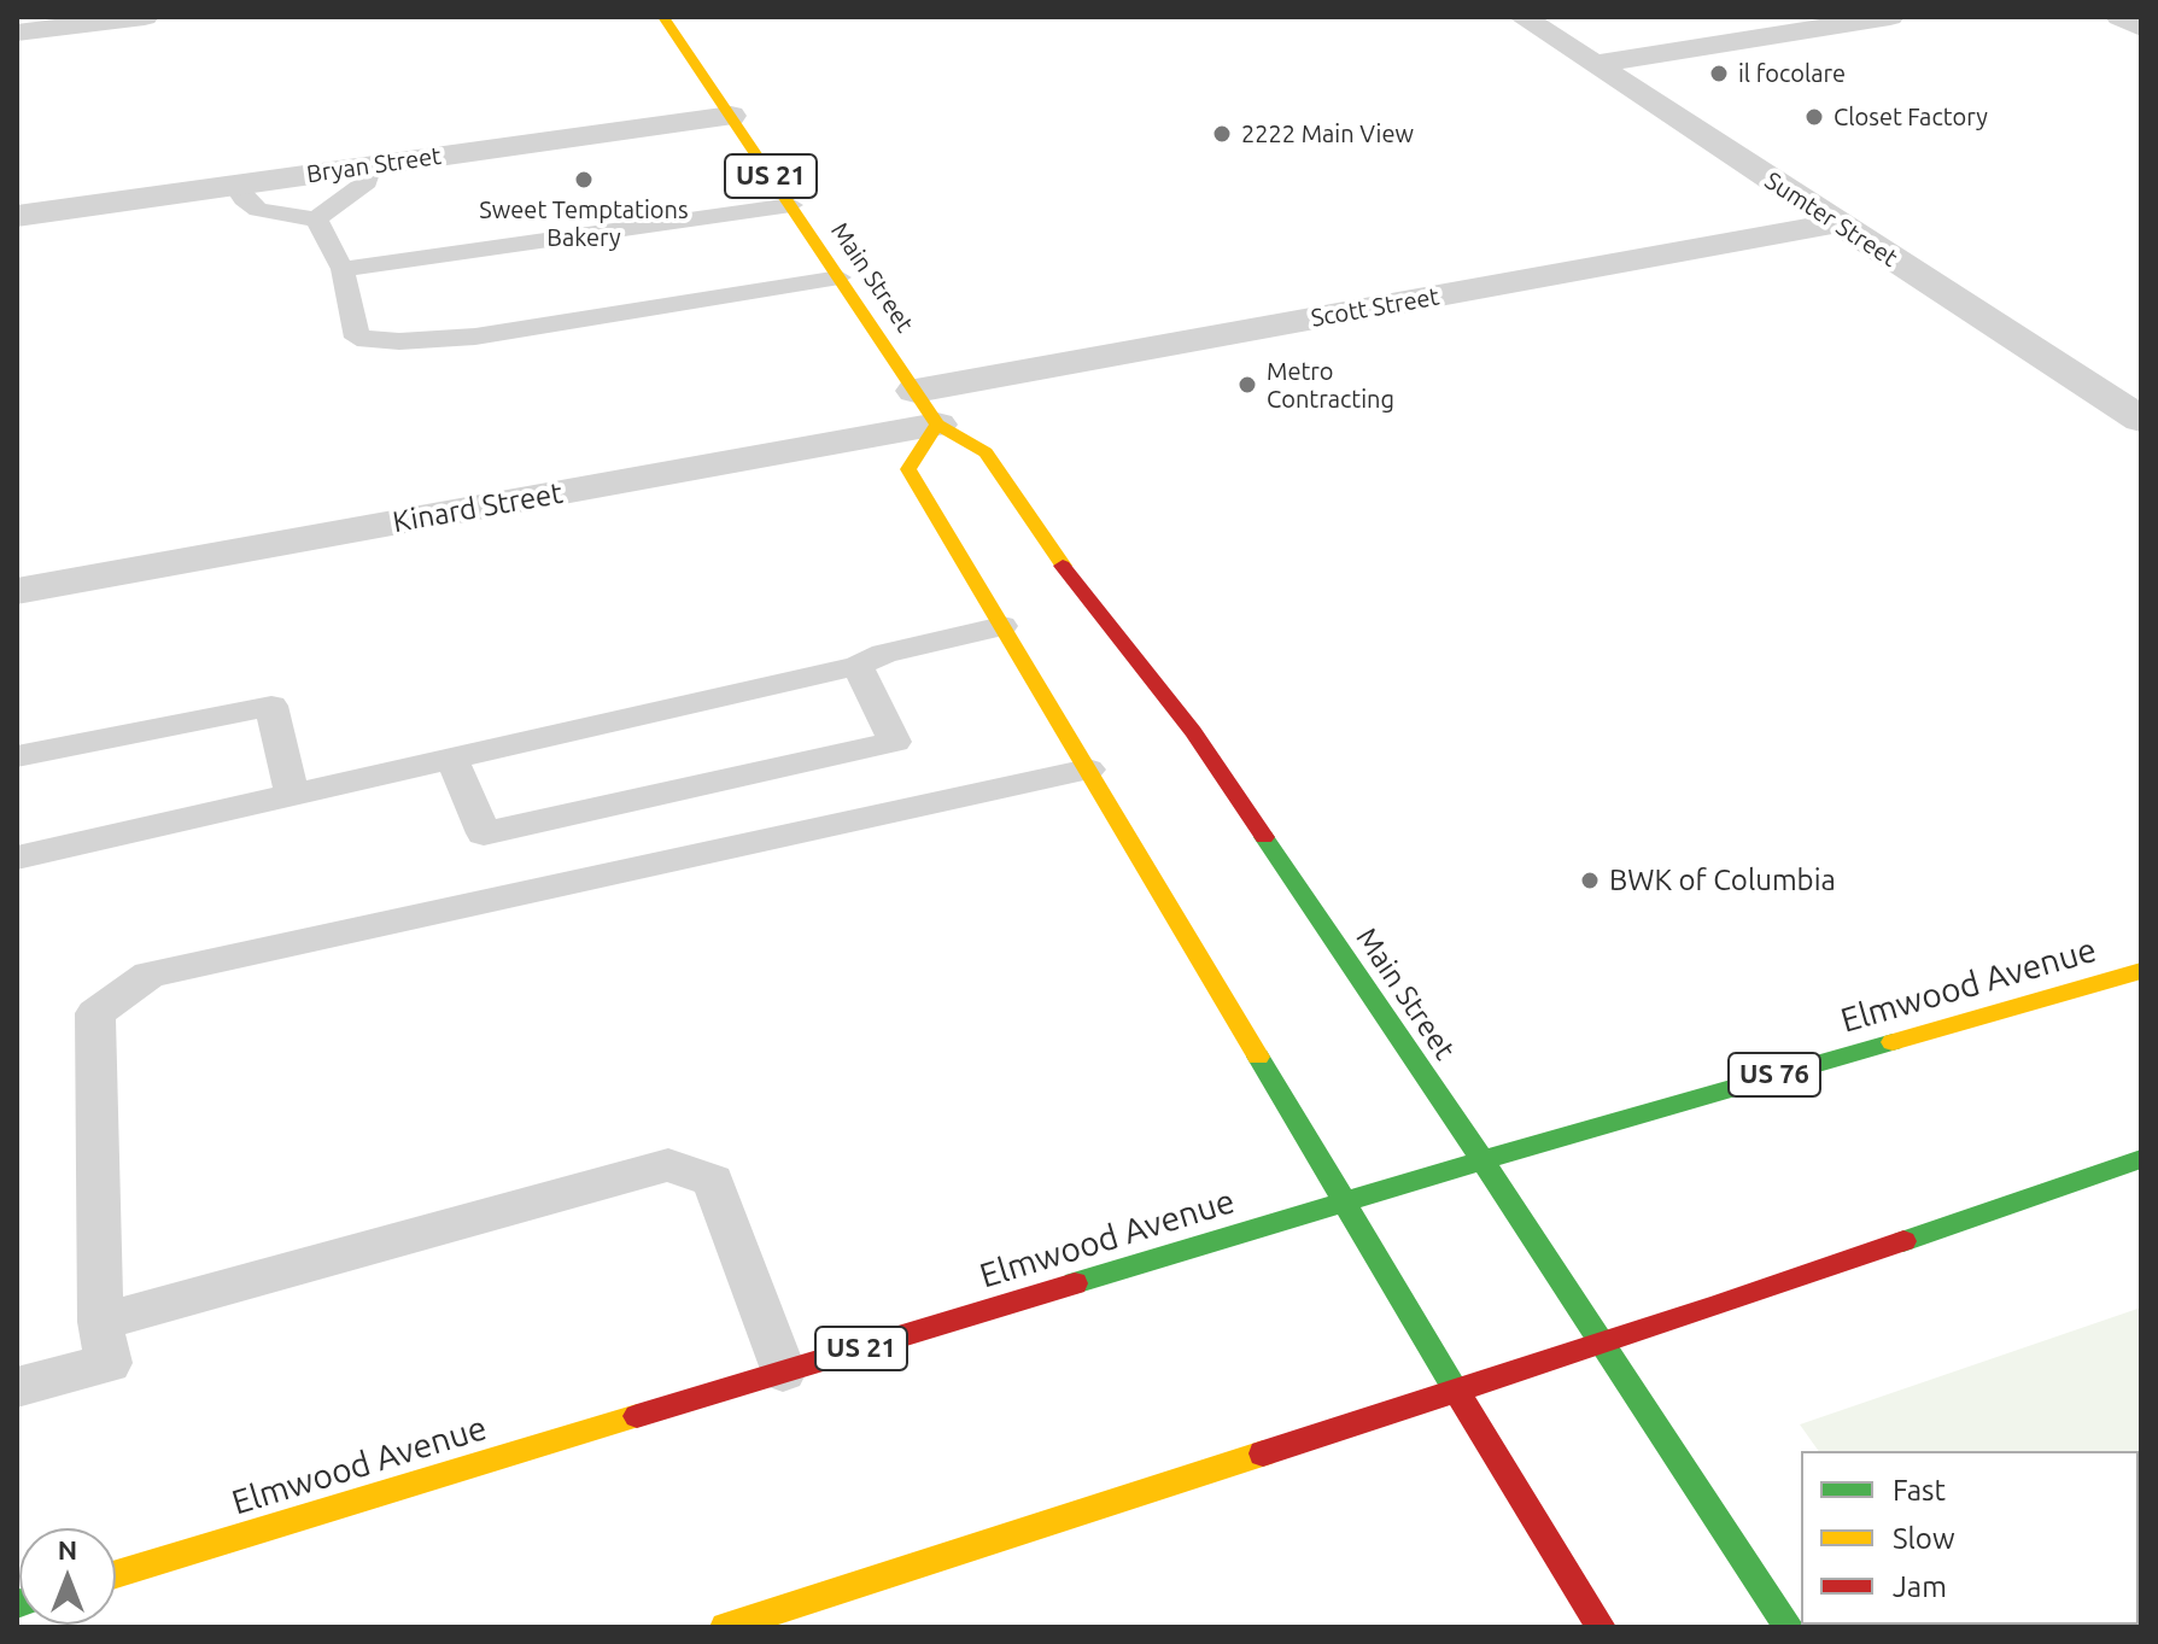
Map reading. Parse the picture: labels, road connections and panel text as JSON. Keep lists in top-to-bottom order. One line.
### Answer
{"streets":{"main road":["US 21","Main Street","Elmwood Avenue","US 76"],"street":["Bryan Street","Sumter Street","Scott Street","Kinard Street"]},"crossings":[["Bryan Street","Main Street"],["Sumter Street","Scott Street"],["Main Street","Scott Street"],["Main Street","Kinard Street"],["Main Street","Elmwood Avenue"],["Scott Street","Kinard Street"]],"places":["il focolare","Closet Factory","2222 Main View","Sweet Temptations Bakery","Metro Contracting","BWK of Columbia"],"legend":["Fast","Slow","Jam"],"north":"top"}
